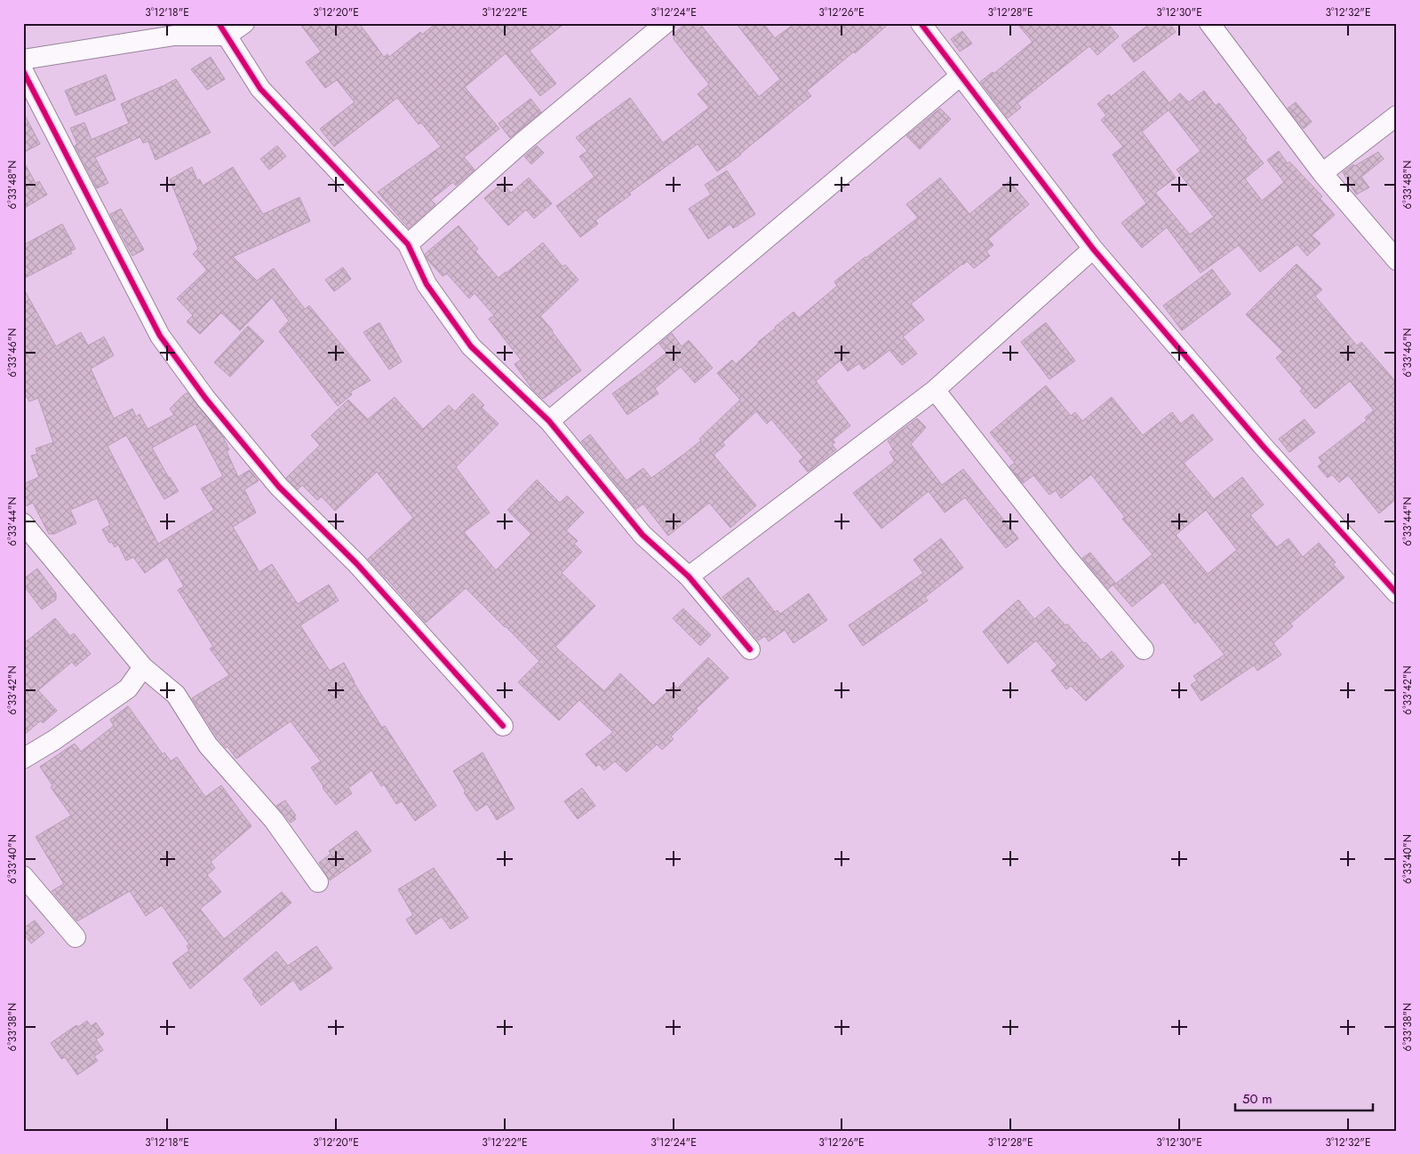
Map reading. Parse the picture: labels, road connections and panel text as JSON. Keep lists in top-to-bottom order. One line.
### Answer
{"scale_bar":"50 m","coordinates":["3°12'18\"E","3°12'20\"E","3°12'22\"E","3°12'24\"E","3°12'26\"E","3°12'28\"E","3°12'30\"E","3°12'32\"E","6°33'48\"N","6°33'46\"N","6°33'44\"N","6°33'42\"N","6°33'40\"N","6°33'38\"N"]}
